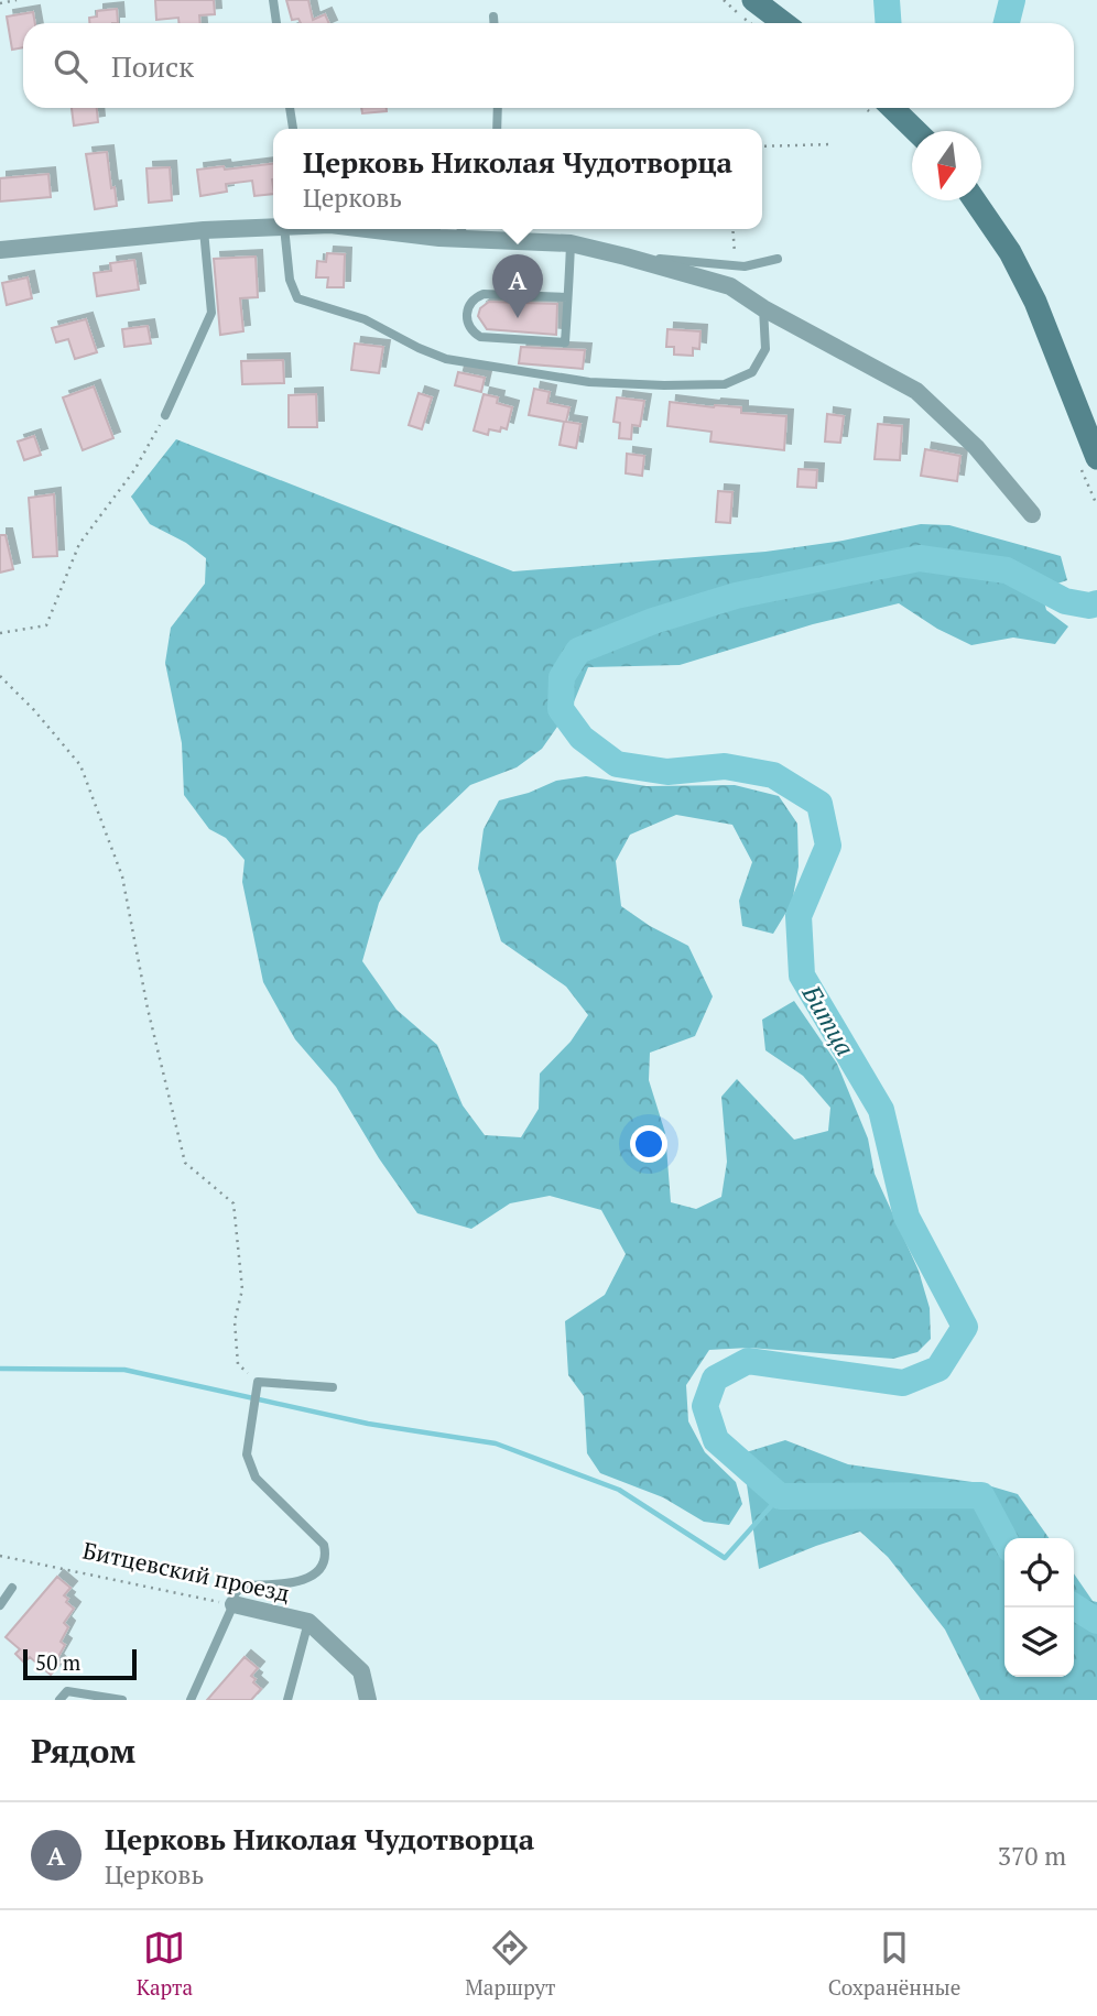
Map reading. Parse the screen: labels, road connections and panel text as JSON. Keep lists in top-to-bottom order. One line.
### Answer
{"streets":{"street":["Битцевский проезд"]},"water":["Битца"],"scale_bar":"50 m","north":"bottom","page":{"search":"Поиск","popup":["Церковь Николая Чудотворца","Церковь"],"pins":"A","scale":"50 m","heading":"Рядом","list":[{"mark":"A","name":"Церковь Николая Чудотворца","note":"Церковь","value":"370 m"}],"nav":["Карта","Маршрут","Сохранённые"]}}
